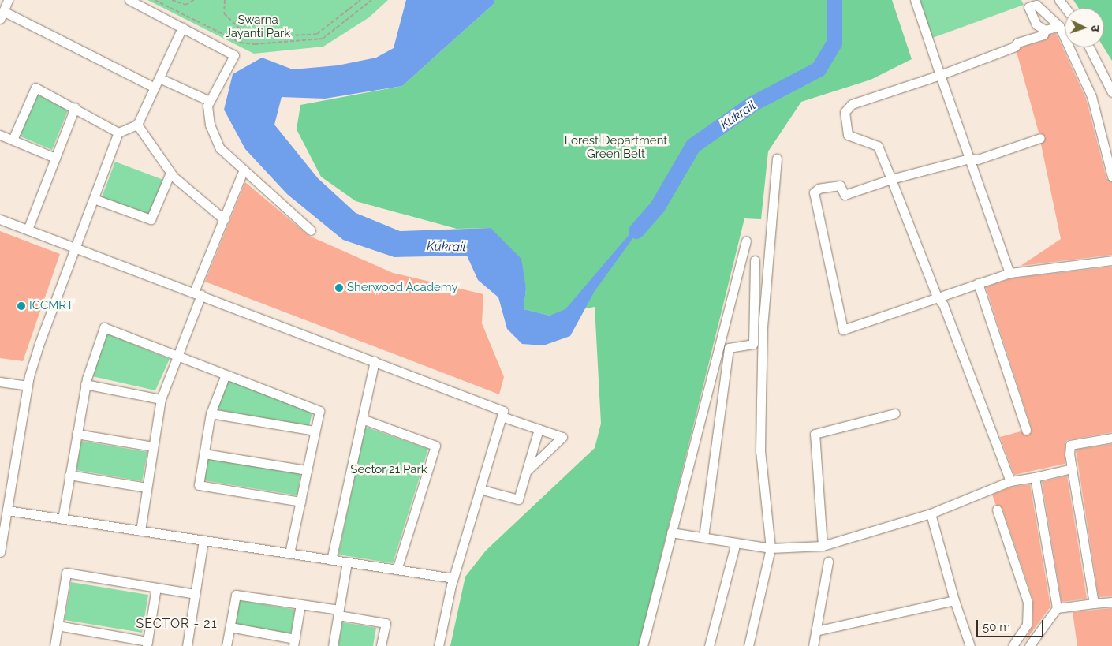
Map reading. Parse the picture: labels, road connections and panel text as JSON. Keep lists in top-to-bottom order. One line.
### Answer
{"districts":["SECTOR - 21"],"water":["Kukrail"],"parks":["Swarna Jayanti Park","Forest Department Green Belt","Sector 21 Park"],"places":["Sherwood Academy","ICCMRT"],"scale_bar":"50 m","north":"right"}
